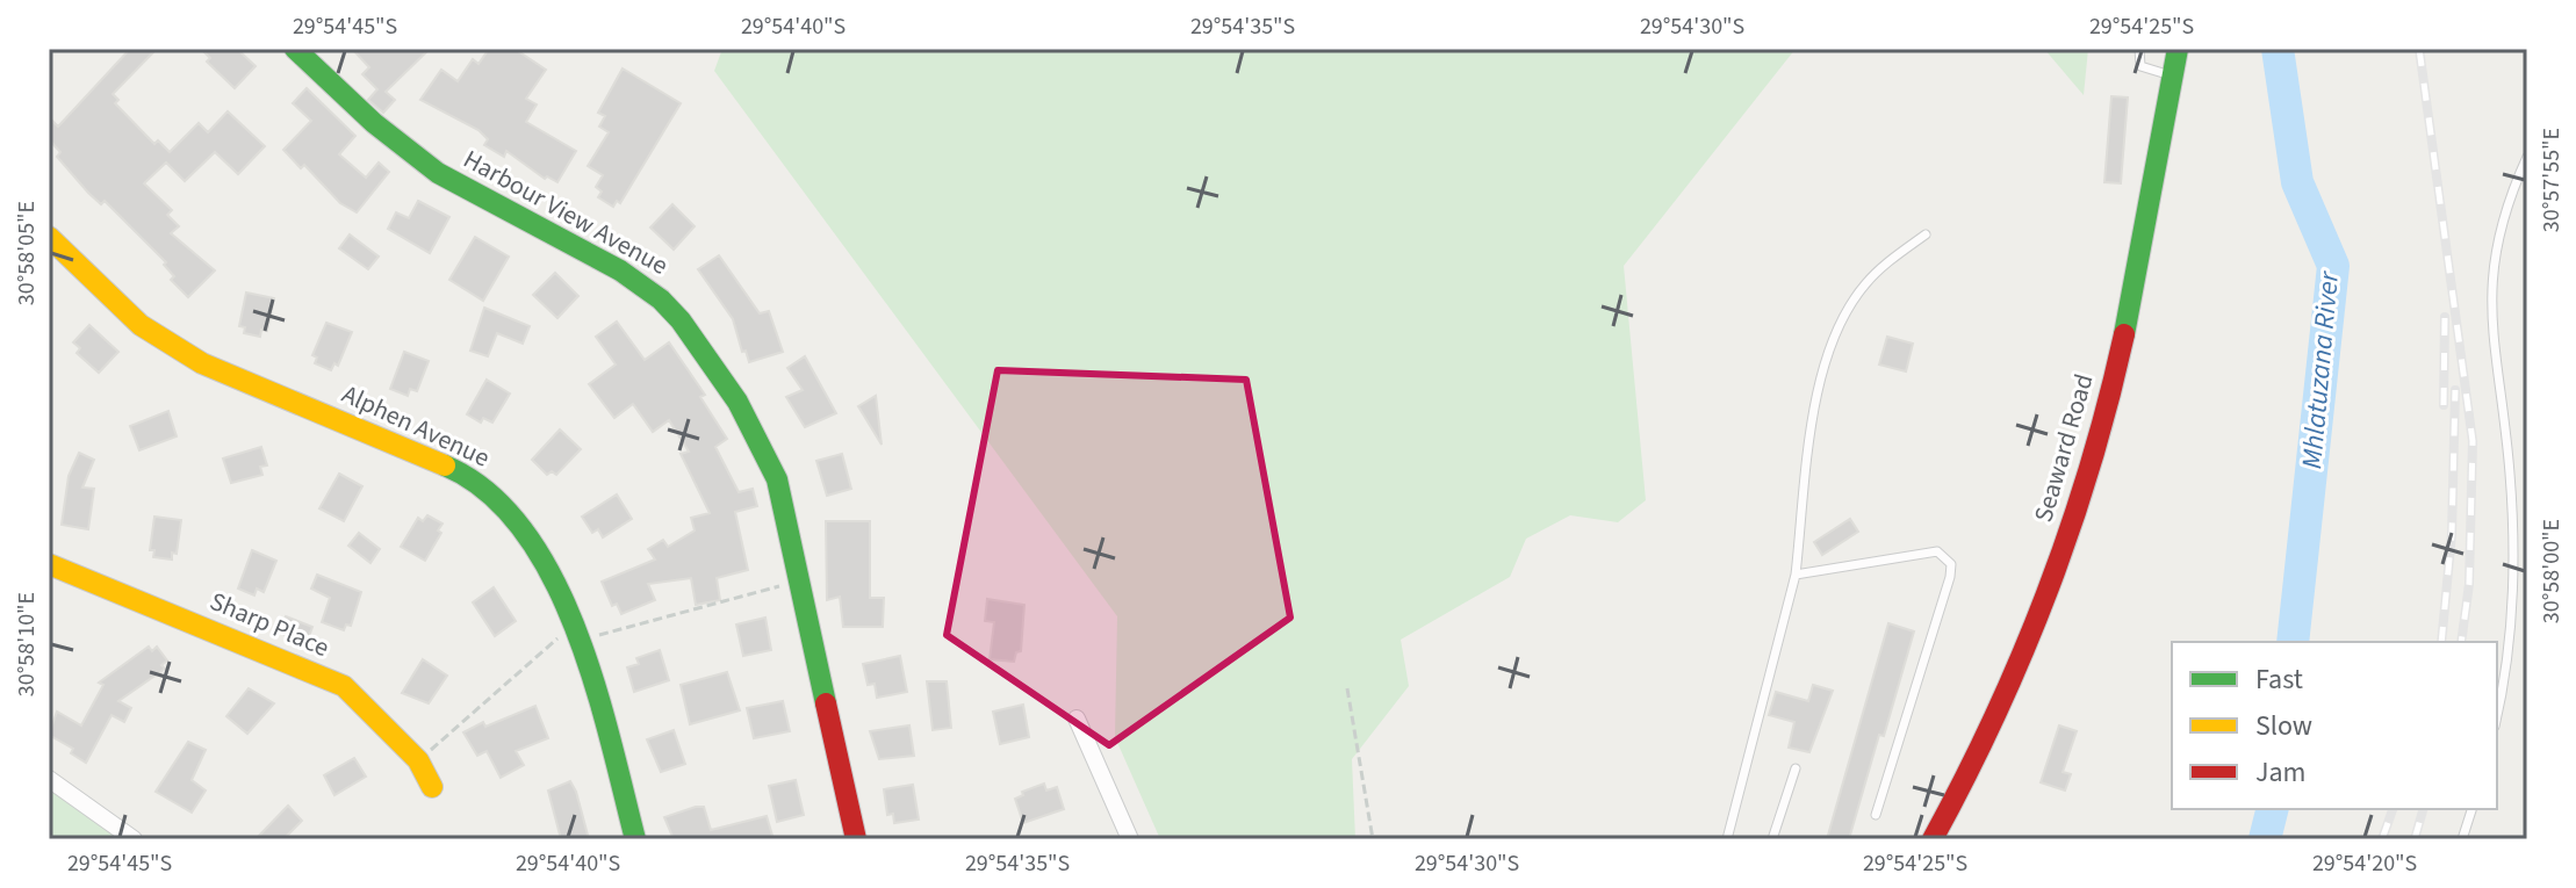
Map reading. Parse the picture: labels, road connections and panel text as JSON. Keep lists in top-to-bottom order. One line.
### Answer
{"streets":{"street":["Harbour View Avenue","Alphen Avenue","Seaward Road","Sharp Place"]},"water":["Mhlatuzana River"],"legend":["Fast","Slow","Jam"],"coordinates":["29°54'45\"S","29°54'40\"S","29°54'35\"S","29°54'30\"S","29°54'25\"S","30°57'55\"E","30°58'05\"E","30°58'00\"E","30°58'10\"E","29°54'20\"S"]}
